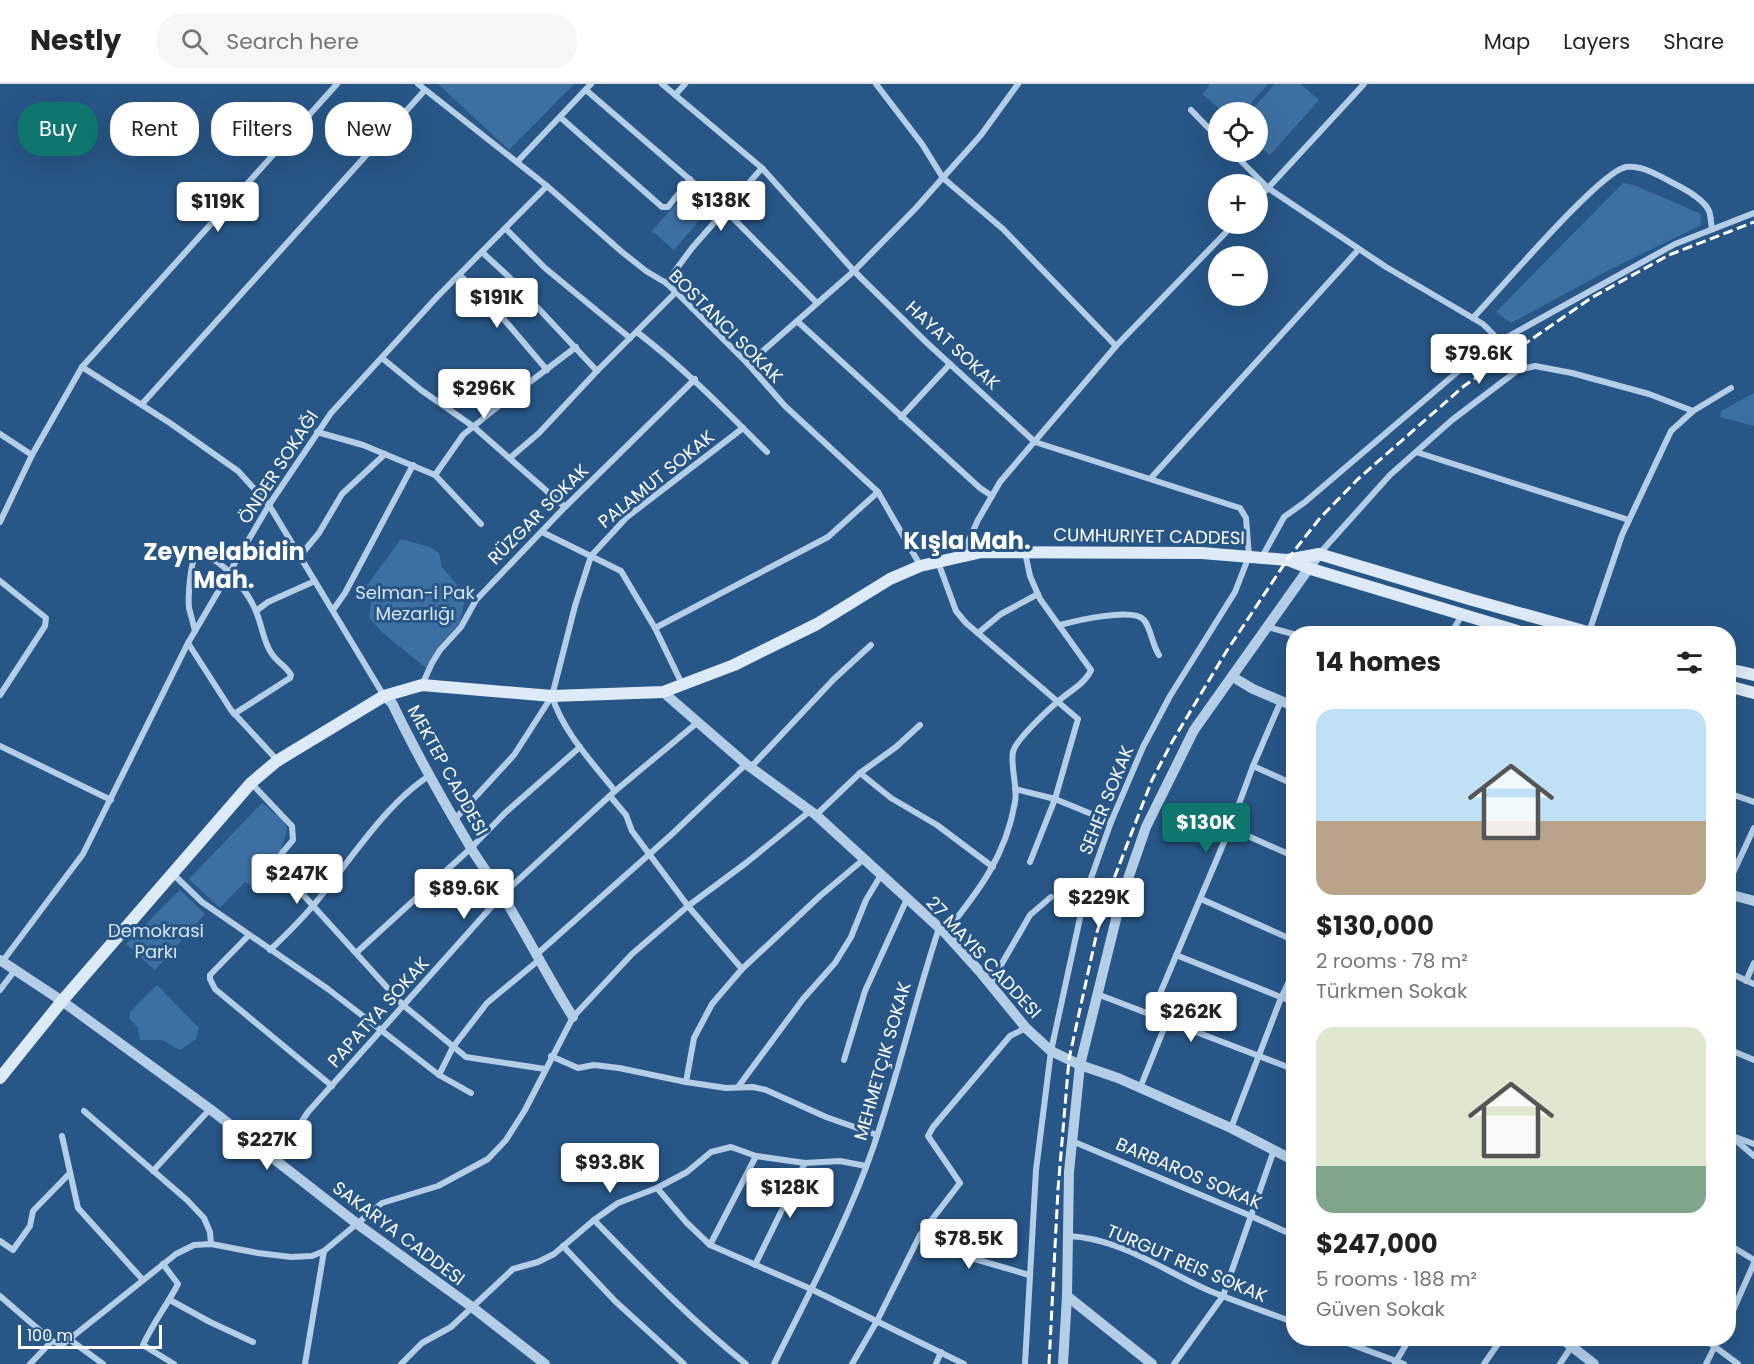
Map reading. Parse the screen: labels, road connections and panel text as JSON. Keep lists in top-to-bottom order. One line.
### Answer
{"streets":{"main road":["CUMHURIYET CADDESI"],"street":["HAYAT SOKAK","PALAMUT SOKAK","RÜZGAR SOKAK","MEKTEP CADDESI","SEHER SOKAK","PAPATYA SOKAK","MEHMETÇIK SOKAK","BARBAROS SOKAK","SAKARYA CADDESI","TURGUT REIS SOKAK"]},"crossings":[["HAYAT SOKAK","CUMHURIYET CADDESI"],["HAYAT SOKAK","SEHER SOKAK"],["PALAMUT SOKAK","CUMHURIYET CADDESI"],["PALAMUT SOKAK","MEKTEP CADDESI"],["RÜZGAR SOKAK","CUMHURIYET CADDESI"],["CUMHURIYET CADDESI","MEKTEP CADDESI"],["CUMHURIYET CADDESI","SEHER SOKAK"],["CUMHURIYET CADDESI","SAKARYA CADDESI"],["MEKTEP CADDESI","PAPATYA SOKAK"],["PAPATYA SOKAK","SAKARYA CADDESI"]],"districts":["Kışla Mah.","Zeynelabidin Mah."],"parks":["Selman-i Pak Mezarlığı","Demokrasi Parkı"],"scale_bar":"100 m","page":{"header":"Nestly","search":"Search here","nav":["Map","Layers","Share"],"map_buttons":["+","−"],"chip":["Buy","Rent","Filters","New"],"price":["$138K","$119K","$191K","$79.6K","$296K","$130K","$247K","$89.6K","$229K","$262K","$227K","$93.8K","$128K","$78.5K"],"heading":"14 homes","list":[{"name":"$130,000","note":"2 rooms · 78 m² · Türkmen Sokak"},{"name":"$247,000","note":"5 rooms · 188 m² · Güven Sokak"}],"scale":"100 m"}}
